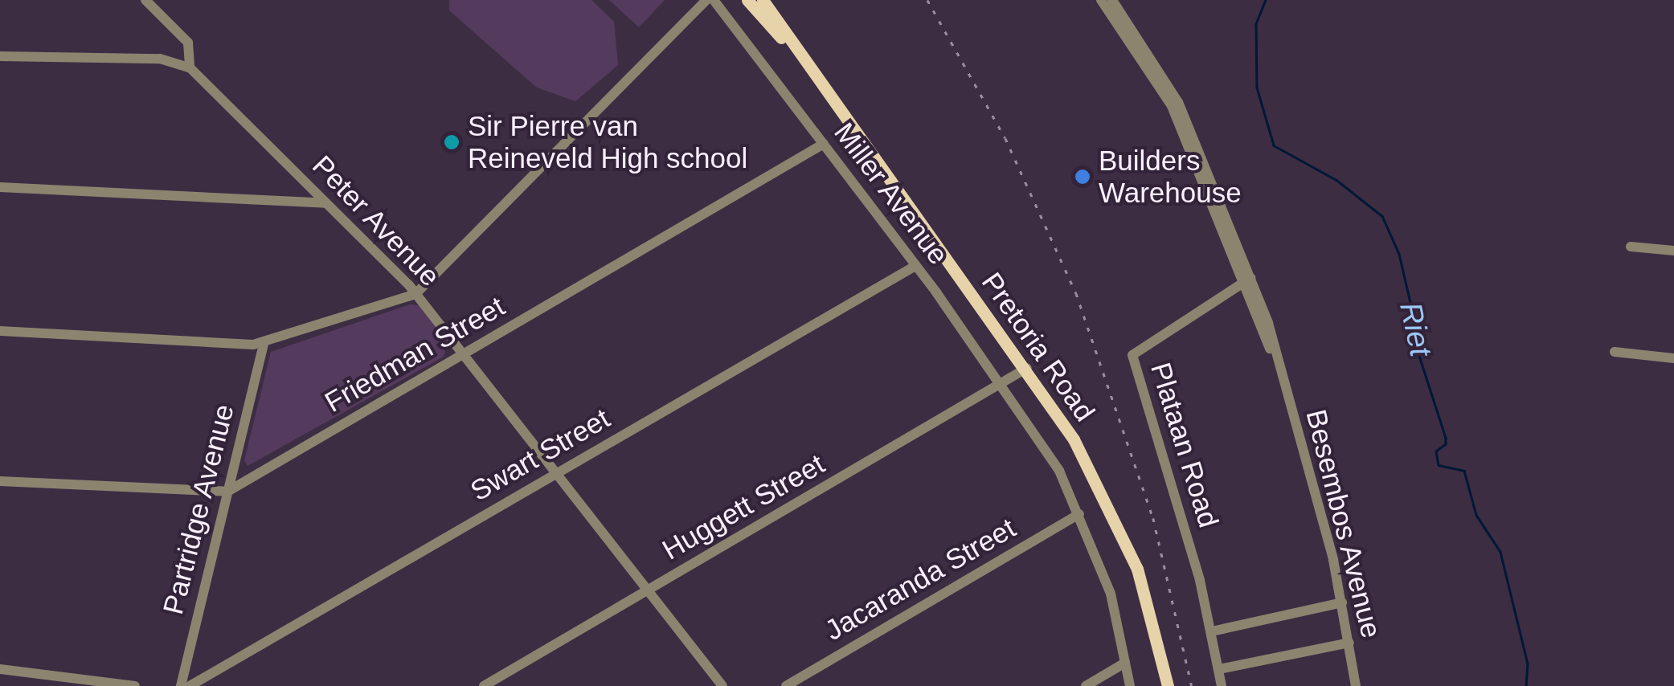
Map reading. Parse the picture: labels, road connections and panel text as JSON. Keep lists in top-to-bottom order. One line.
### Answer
{"streets":{"main road":["Pretoria Road"],"street":["Miller Avenue","Peter Avenue","Friedman Street","Plataan Road","Swart Street","Huggett Street","Partridge Avenue","Besembos Avenue","Jacaranda Street"]},"crossings":[["Miller Avenue","Friedman Street"],["Miller Avenue","Swart Street"],["Miller Avenue","Huggett Street"],["Miller Avenue","Jacaranda Street"],["Peter Avenue","Friedman Street"],["Peter Avenue","Swart Street"],["Peter Avenue","Huggett Street"],["Pretoria Road","Huggett Street"],["Friedman Street","Partridge Avenue"],["Plataan Road","Besembos Avenue"]],"water":["Riet"],"places":["Sir Pierre van Reineveld High school","Builders Warehouse"]}
